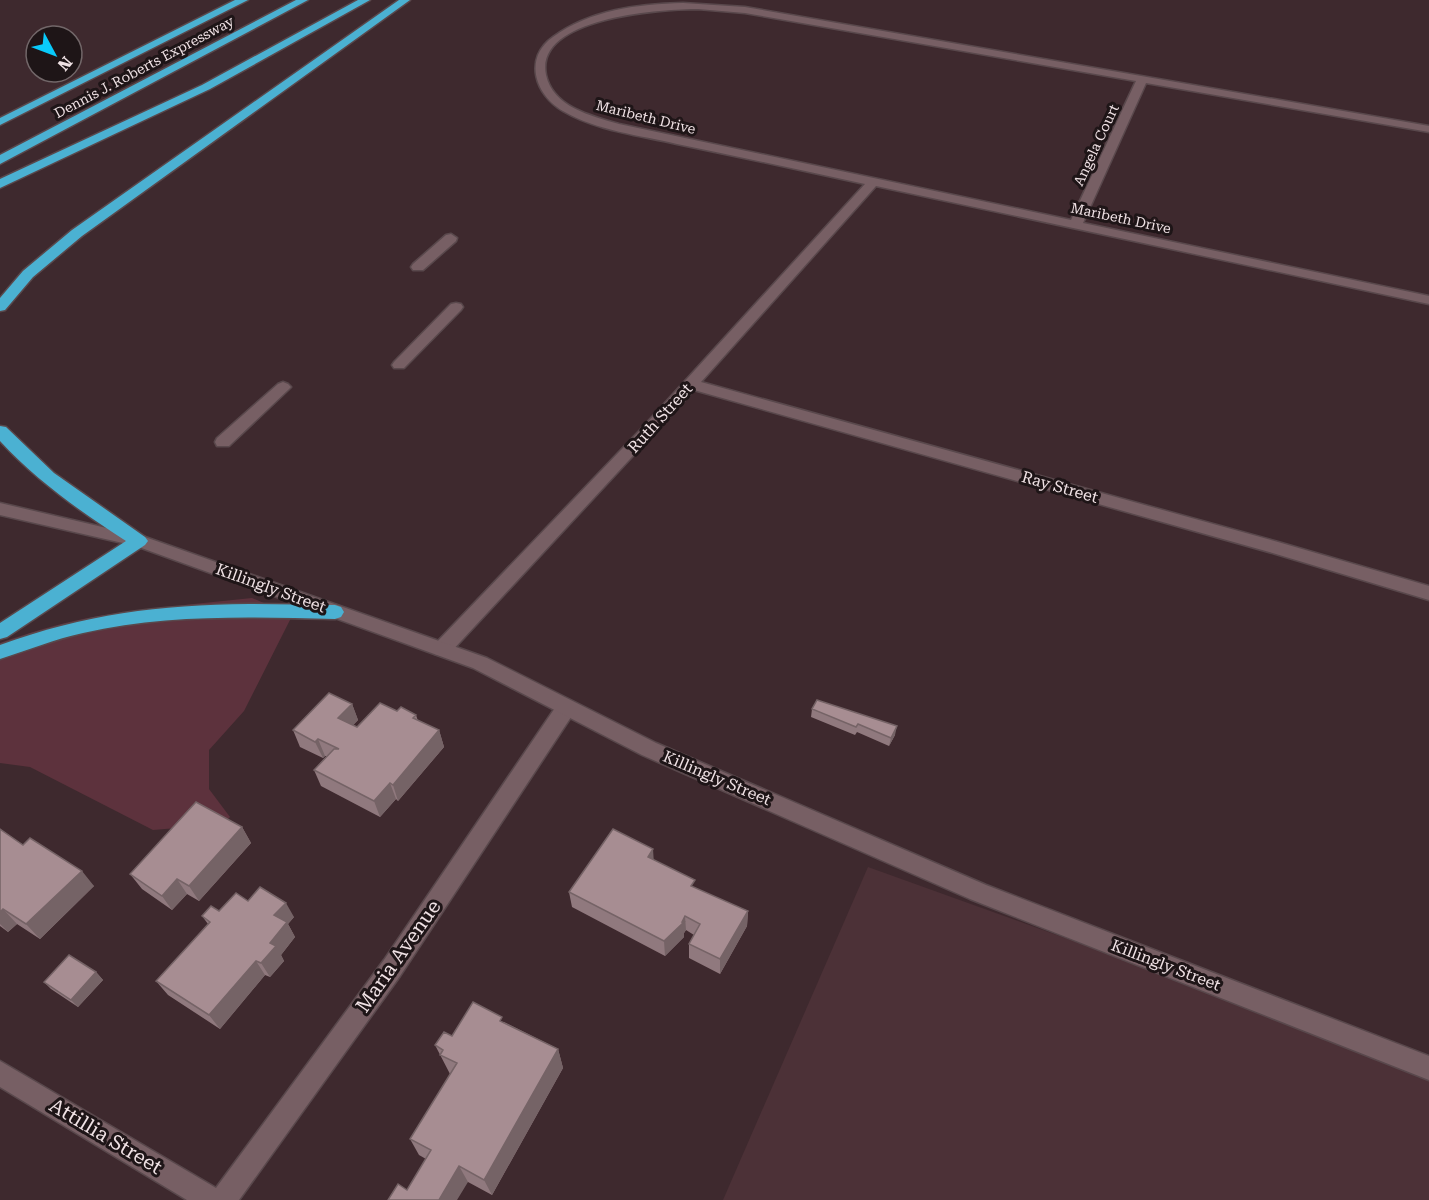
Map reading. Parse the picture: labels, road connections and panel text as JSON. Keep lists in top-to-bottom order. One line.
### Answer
{"streets":{"highway":["Dennis J. Roberts Expressway"],"street":["Maribeth Drive","Angela Court","Ruth Street","Ray Street","Killingly Street","Maria Avenue","Attillia Street"]},"crossings":[["Maribeth Drive","Angela Court"],["Maribeth Drive","Ruth Street"],["Ruth Street","Ray Street"],["Ruth Street","Killingly Street"],["Killingly Street","Maria Avenue"]],"north":"bottom right"}
